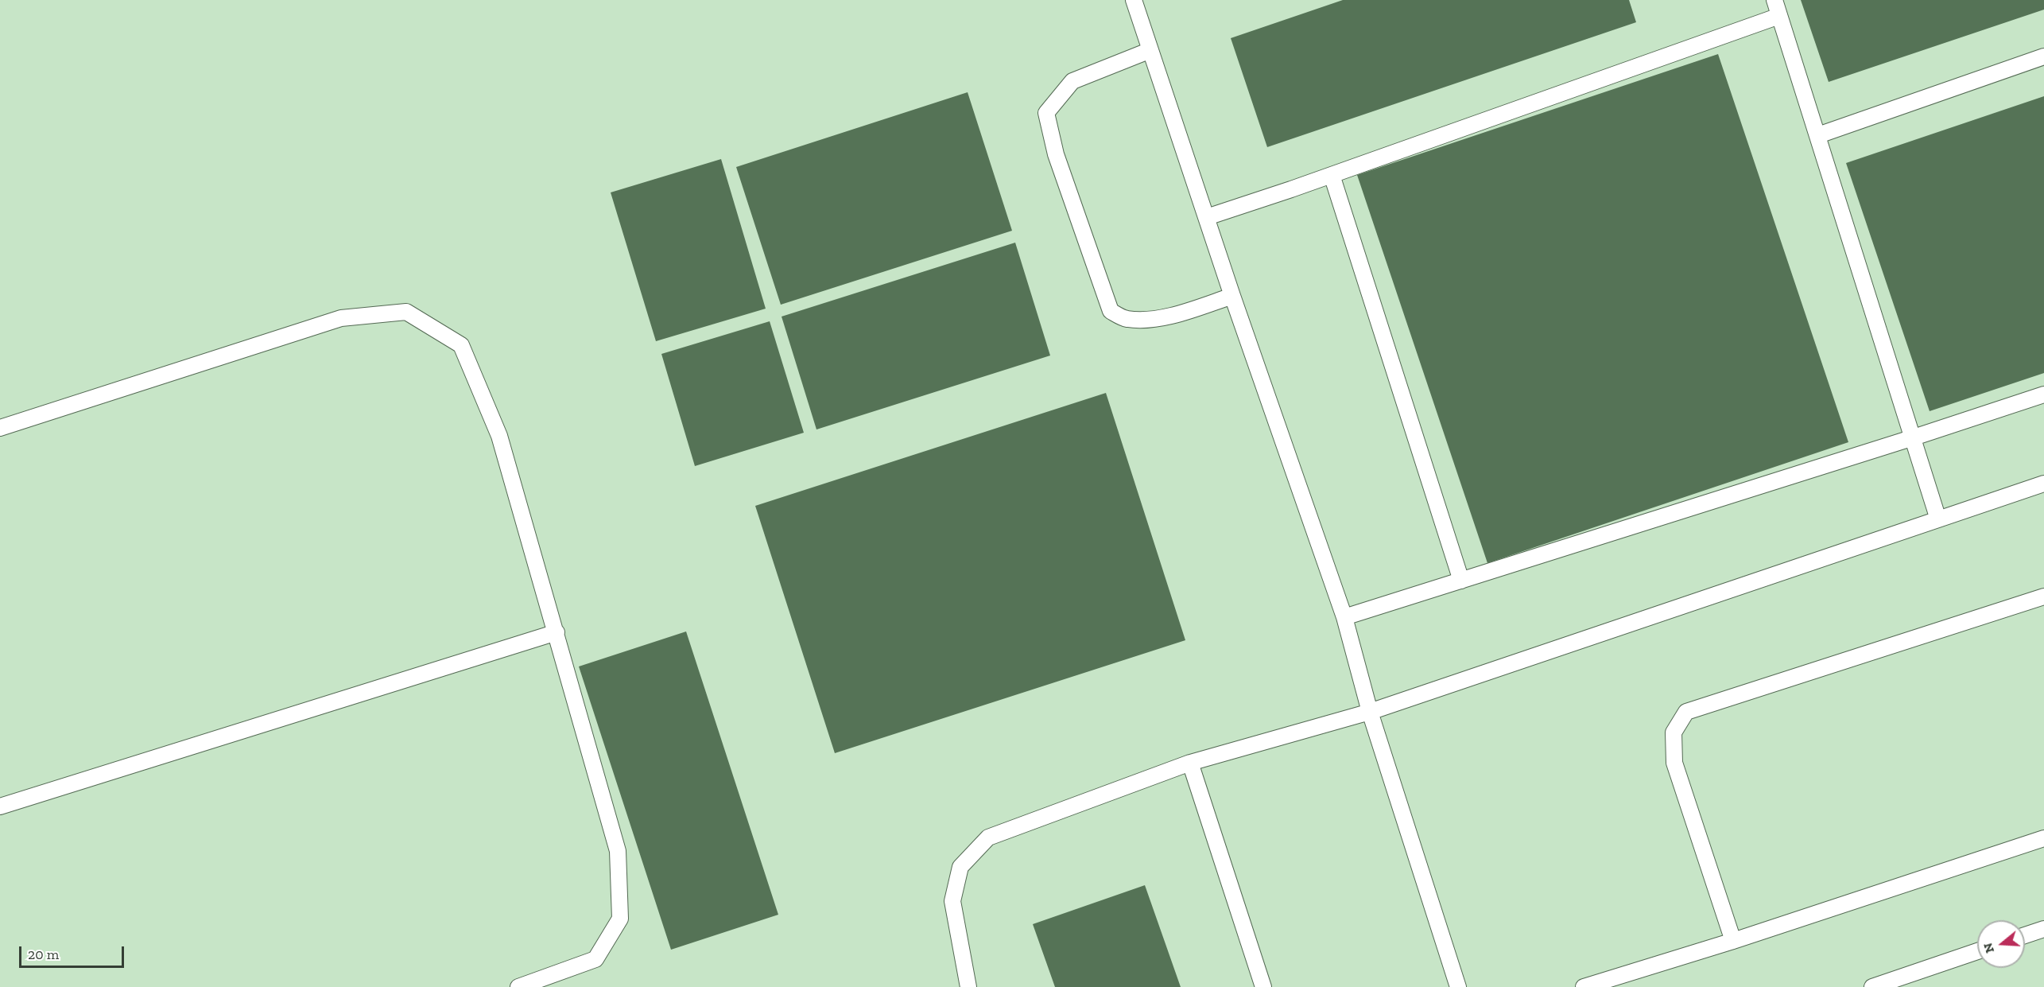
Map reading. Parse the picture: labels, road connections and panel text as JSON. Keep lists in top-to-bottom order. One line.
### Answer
{"scale_bar":"20 m","north":"left"}
